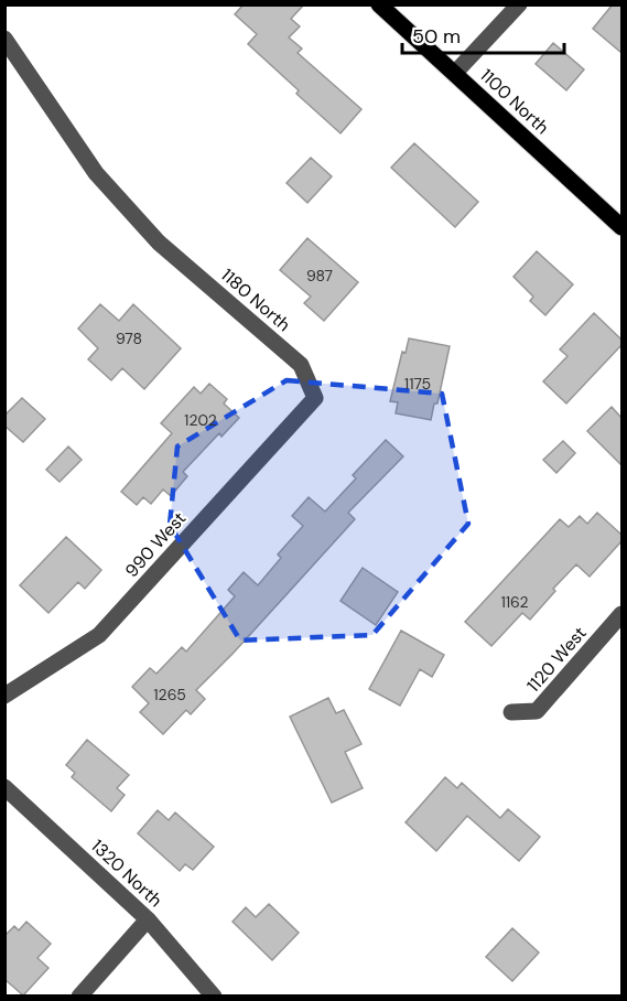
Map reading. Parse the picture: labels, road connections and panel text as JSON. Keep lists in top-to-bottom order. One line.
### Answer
{"streets":{"main road":["1100 North"],"street":["1180 North","990 West","1120 West","1320 North"]},"crossings":[["1180 North","990 West"]],"house_numbers":["987","978","1175","1202","1162","1265"],"scale_bar":"50 m"}
